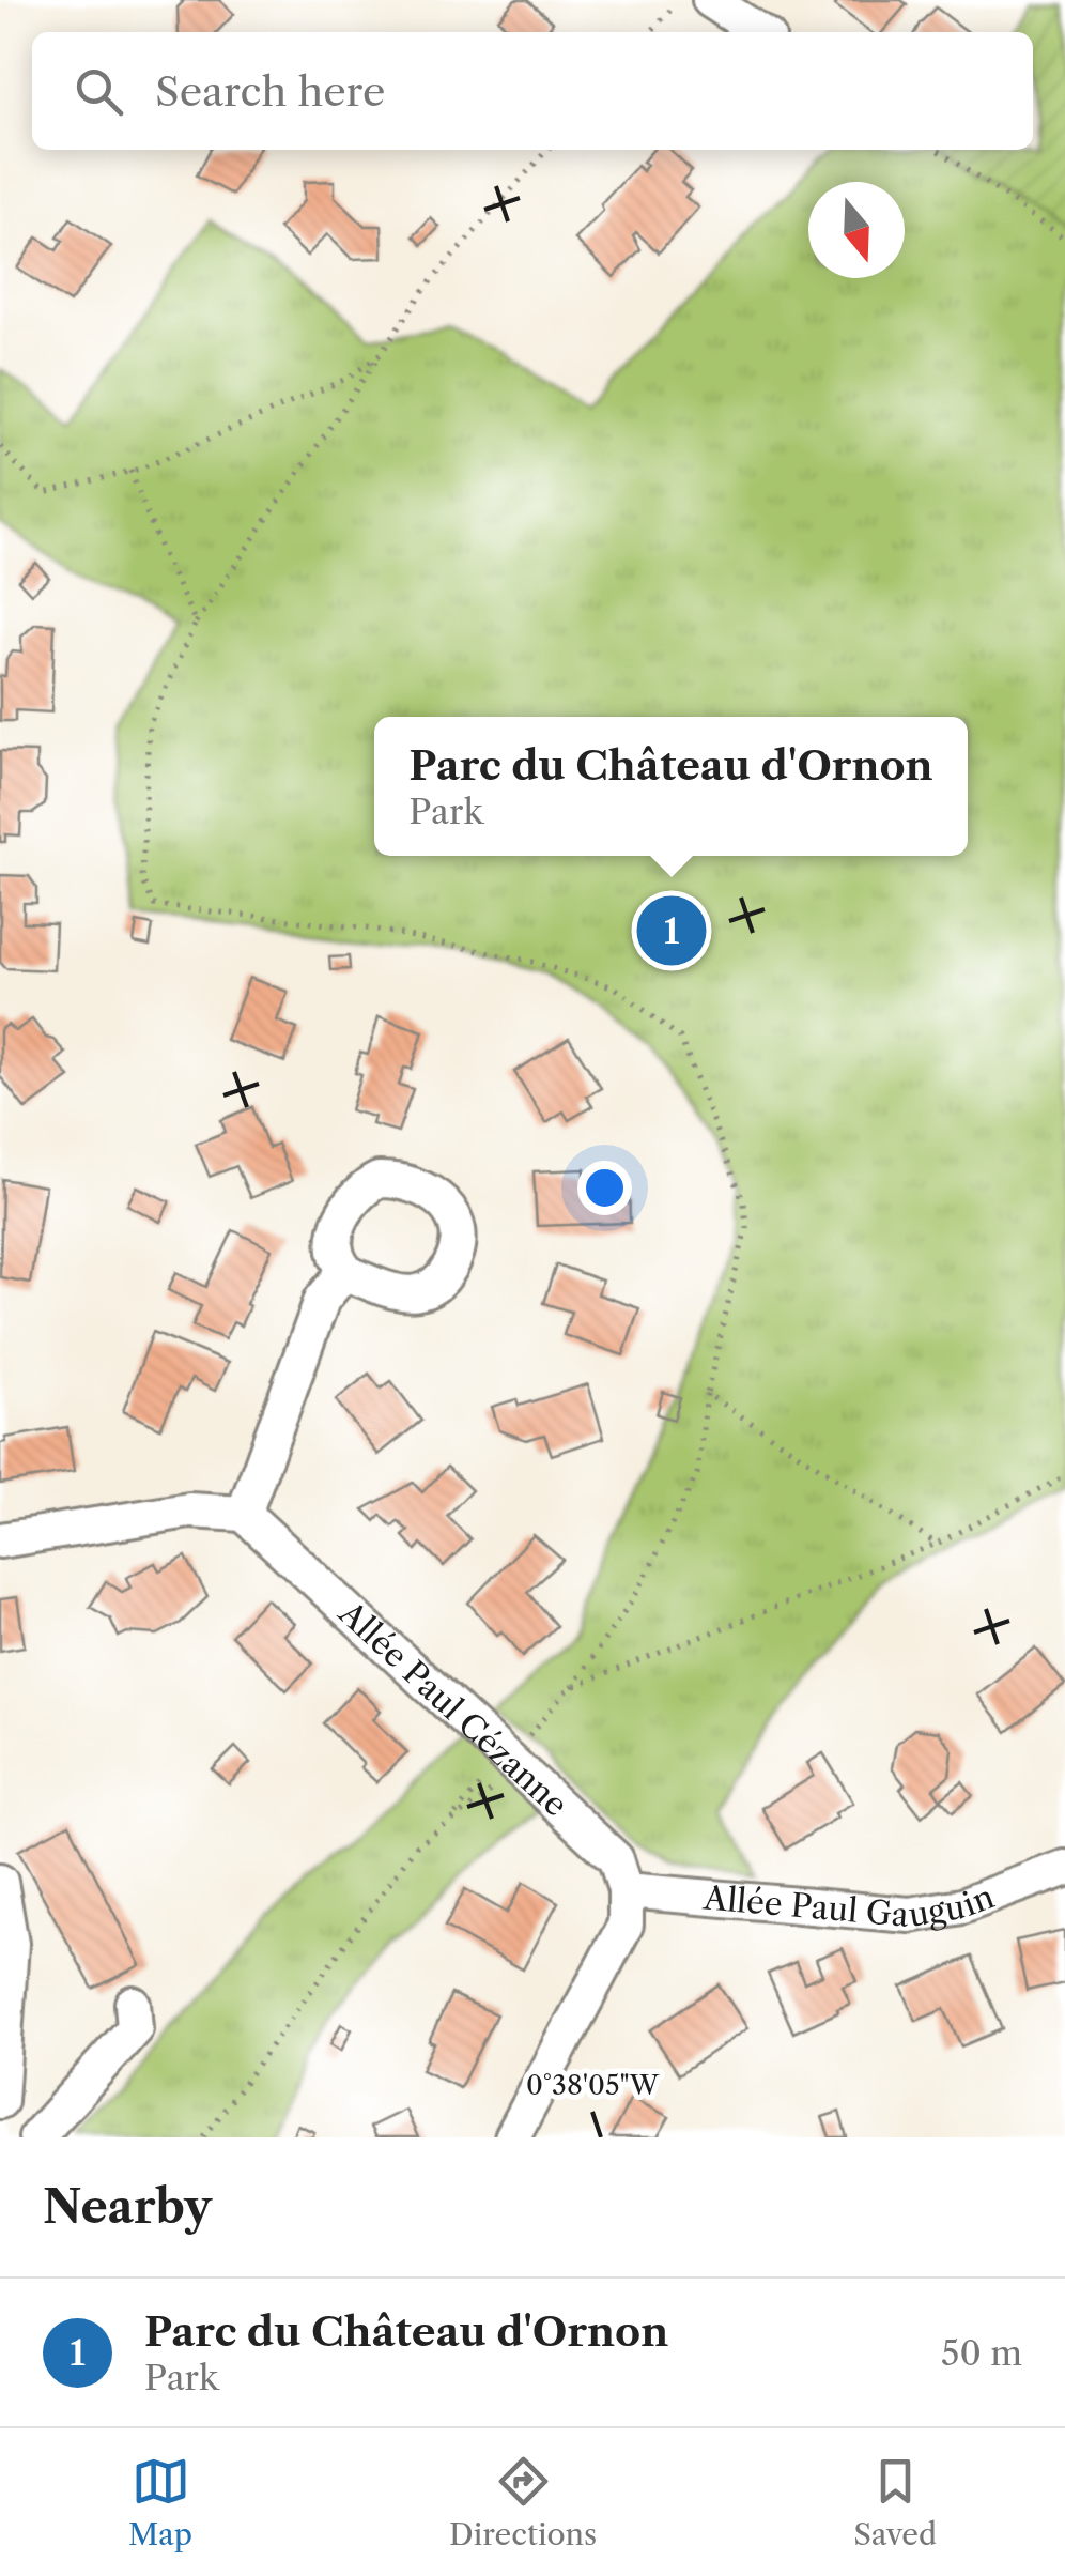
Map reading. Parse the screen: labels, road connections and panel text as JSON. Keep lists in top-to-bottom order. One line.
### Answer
{"streets":{"street":["Allée Paul Cézanne","Allée Paul Gauguin"]},"crossings":[["Allée Paul Cézanne","Allée Paul Gauguin"]],"north":"bottom","page":{"search":"Search here","popup":["Parc du Château d'Ornon","Park"],"pins":"1","heading":"Nearby","list":[{"mark":"1","name":"Parc du Château d'Ornon","note":"Park","value":"50 m"}],"nav":["Map","Directions","Saved"]},"coordinates":["0°38'05\"W"]}
